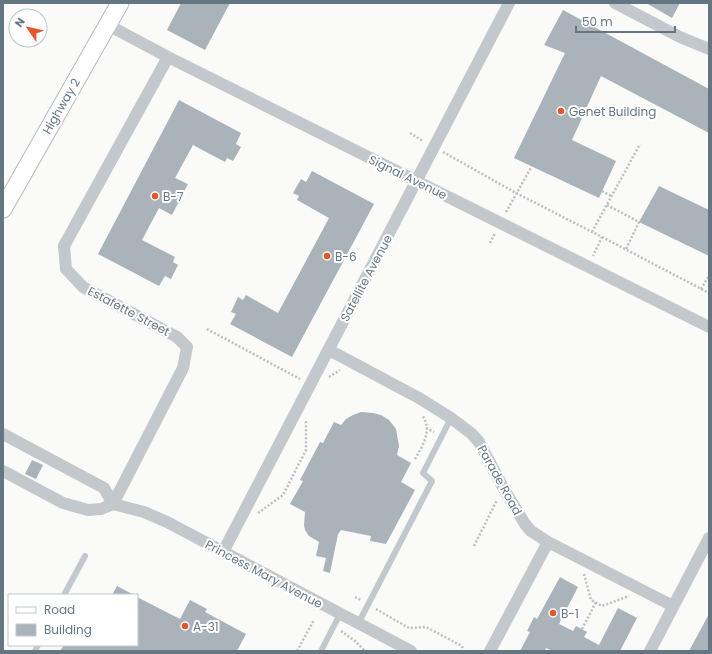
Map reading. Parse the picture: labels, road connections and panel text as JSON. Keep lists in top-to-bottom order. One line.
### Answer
{"streets":{"main road":["Highway 2"],"street":["Signal Avenue","Satellite Avenue","Estafette Street","Parade Road","Princess Mary Avenue"]},"crossings":[["Highway 2","Signal Avenue"],["Signal Avenue","Satellite Avenue"],["Signal Avenue","Estafette Street"],["Satellite Avenue","Parade Road"],["Satellite Avenue","Princess Mary Avenue"],["Estafette Street","Princess Mary Avenue"]],"places":["Genet Building","B-7","B-6","B-1","A-31"],"legend":["Road","Building"],"scale_bar":"50 m","north":"top left"}
